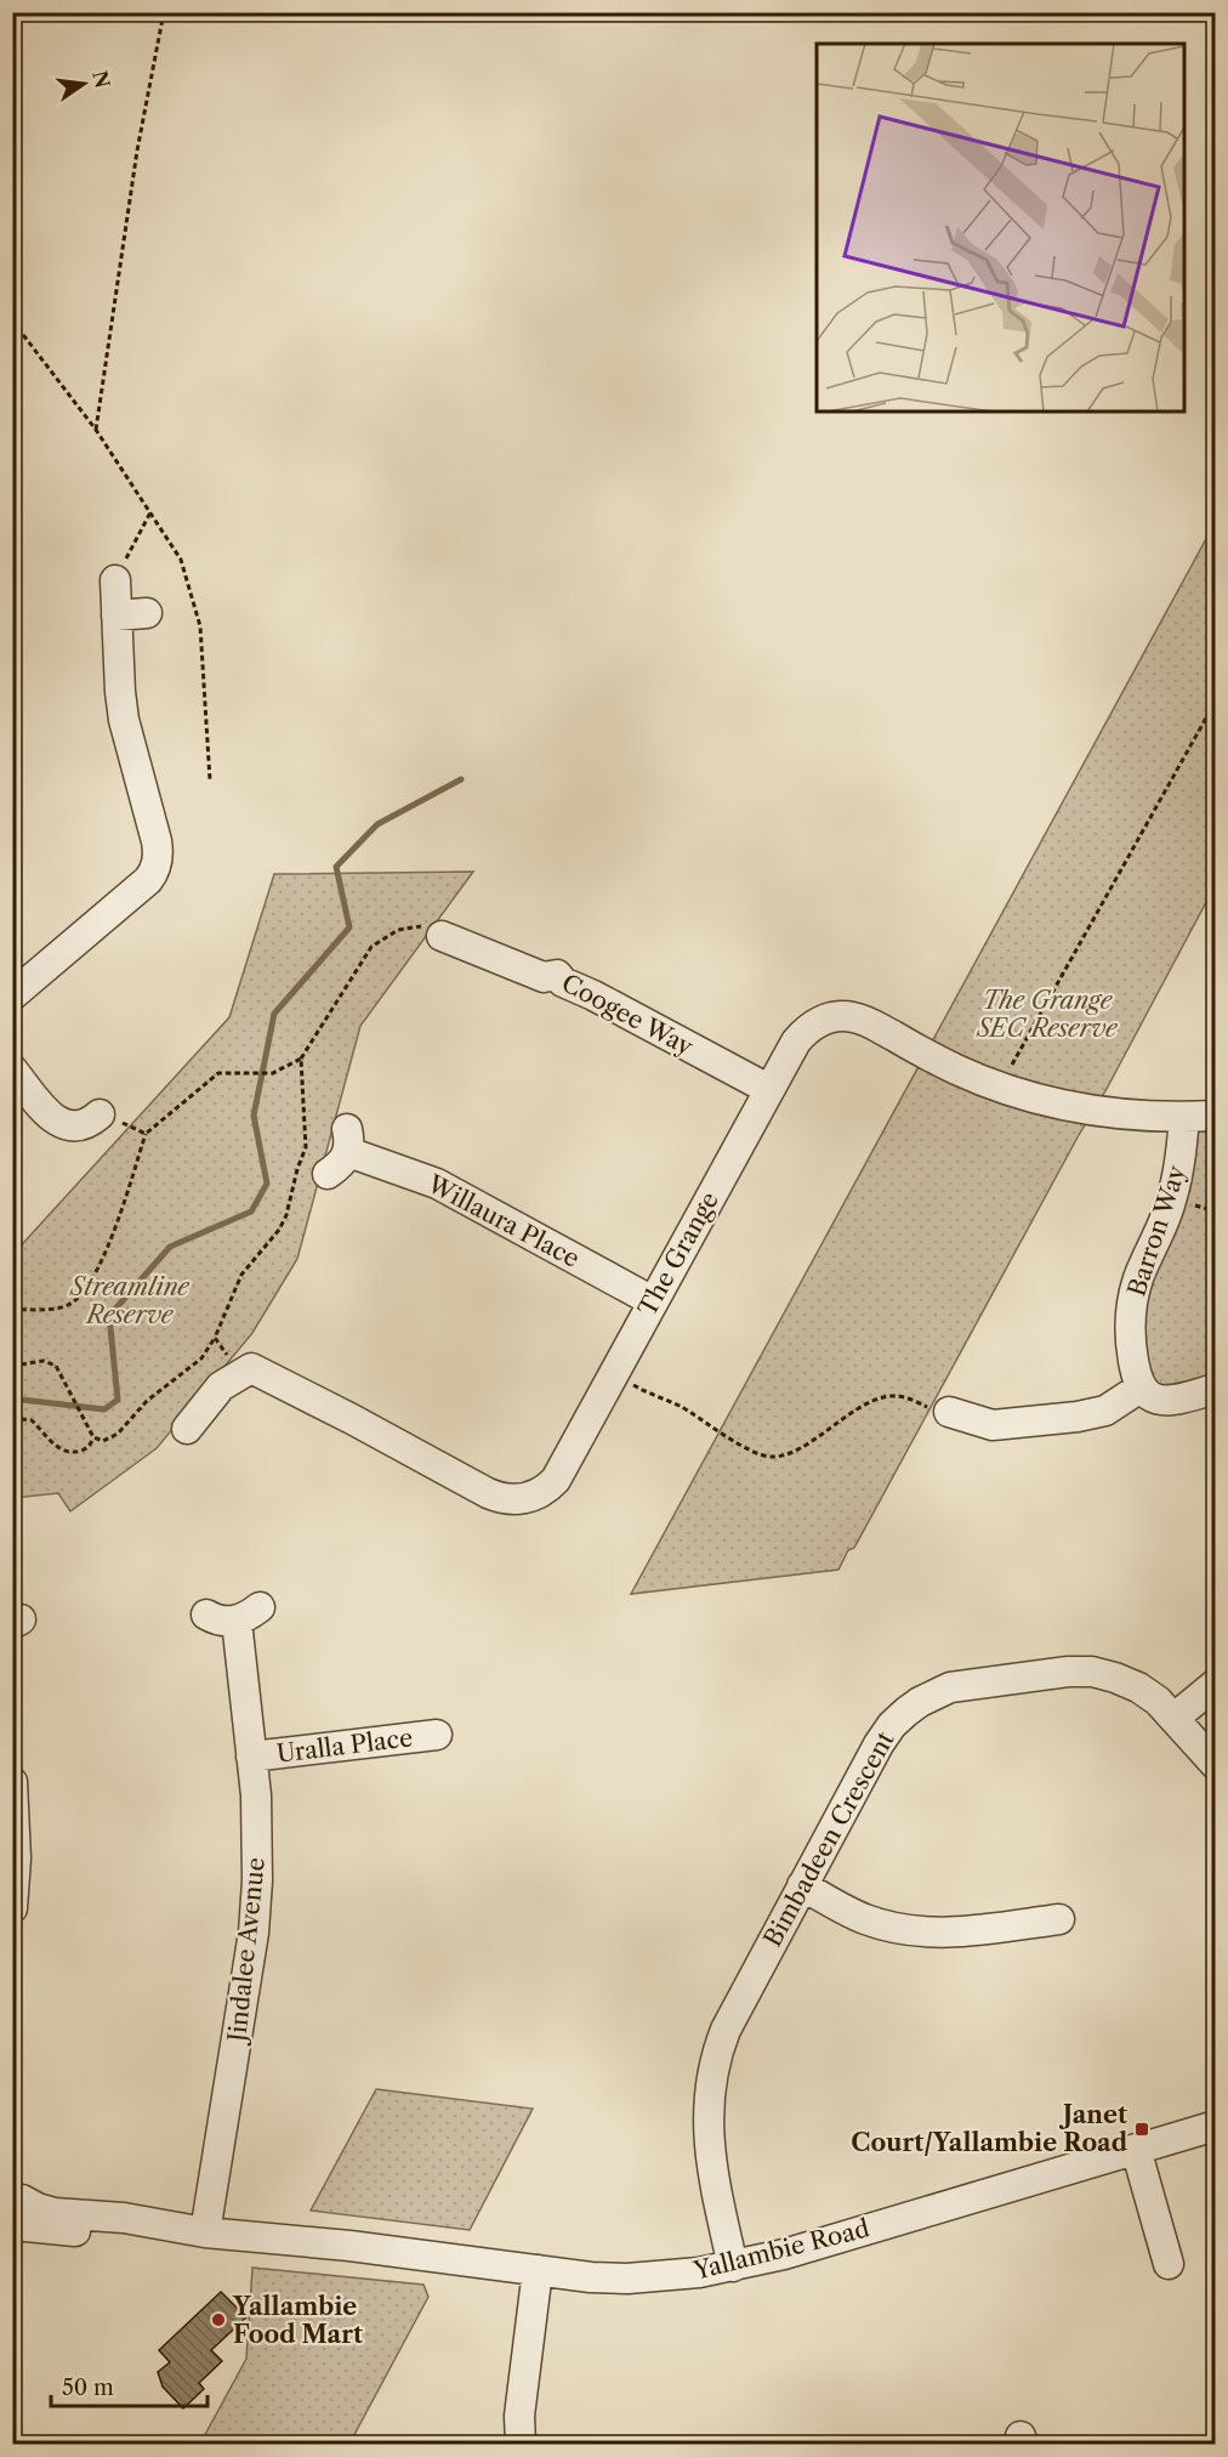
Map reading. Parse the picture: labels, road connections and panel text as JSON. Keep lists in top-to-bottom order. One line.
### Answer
{"streets":{"street":["Coogee Way","Willaura Place","Barron Way","The Grange","Uralla Place","Bimbadeen Crescent","Jindalee Avenue","Yallambie Road"]},"crossings":[["Coogee Way","The Grange"],["Willaura Place","The Grange"],["Barron Way","The Grange"],["Uralla Place","Jindalee Avenue"],["Bimbadeen Crescent","Yallambie Road"],["Jindalee Avenue","Yallambie Road"]],"parks":["The Grange SEC Reserve","Streamline Reserve"],"places":{"transit":["Janet Court/Yallambie Road"],"other":["Yallambie Food Mart"]},"scale_bar":"50 m","north":"right"}
